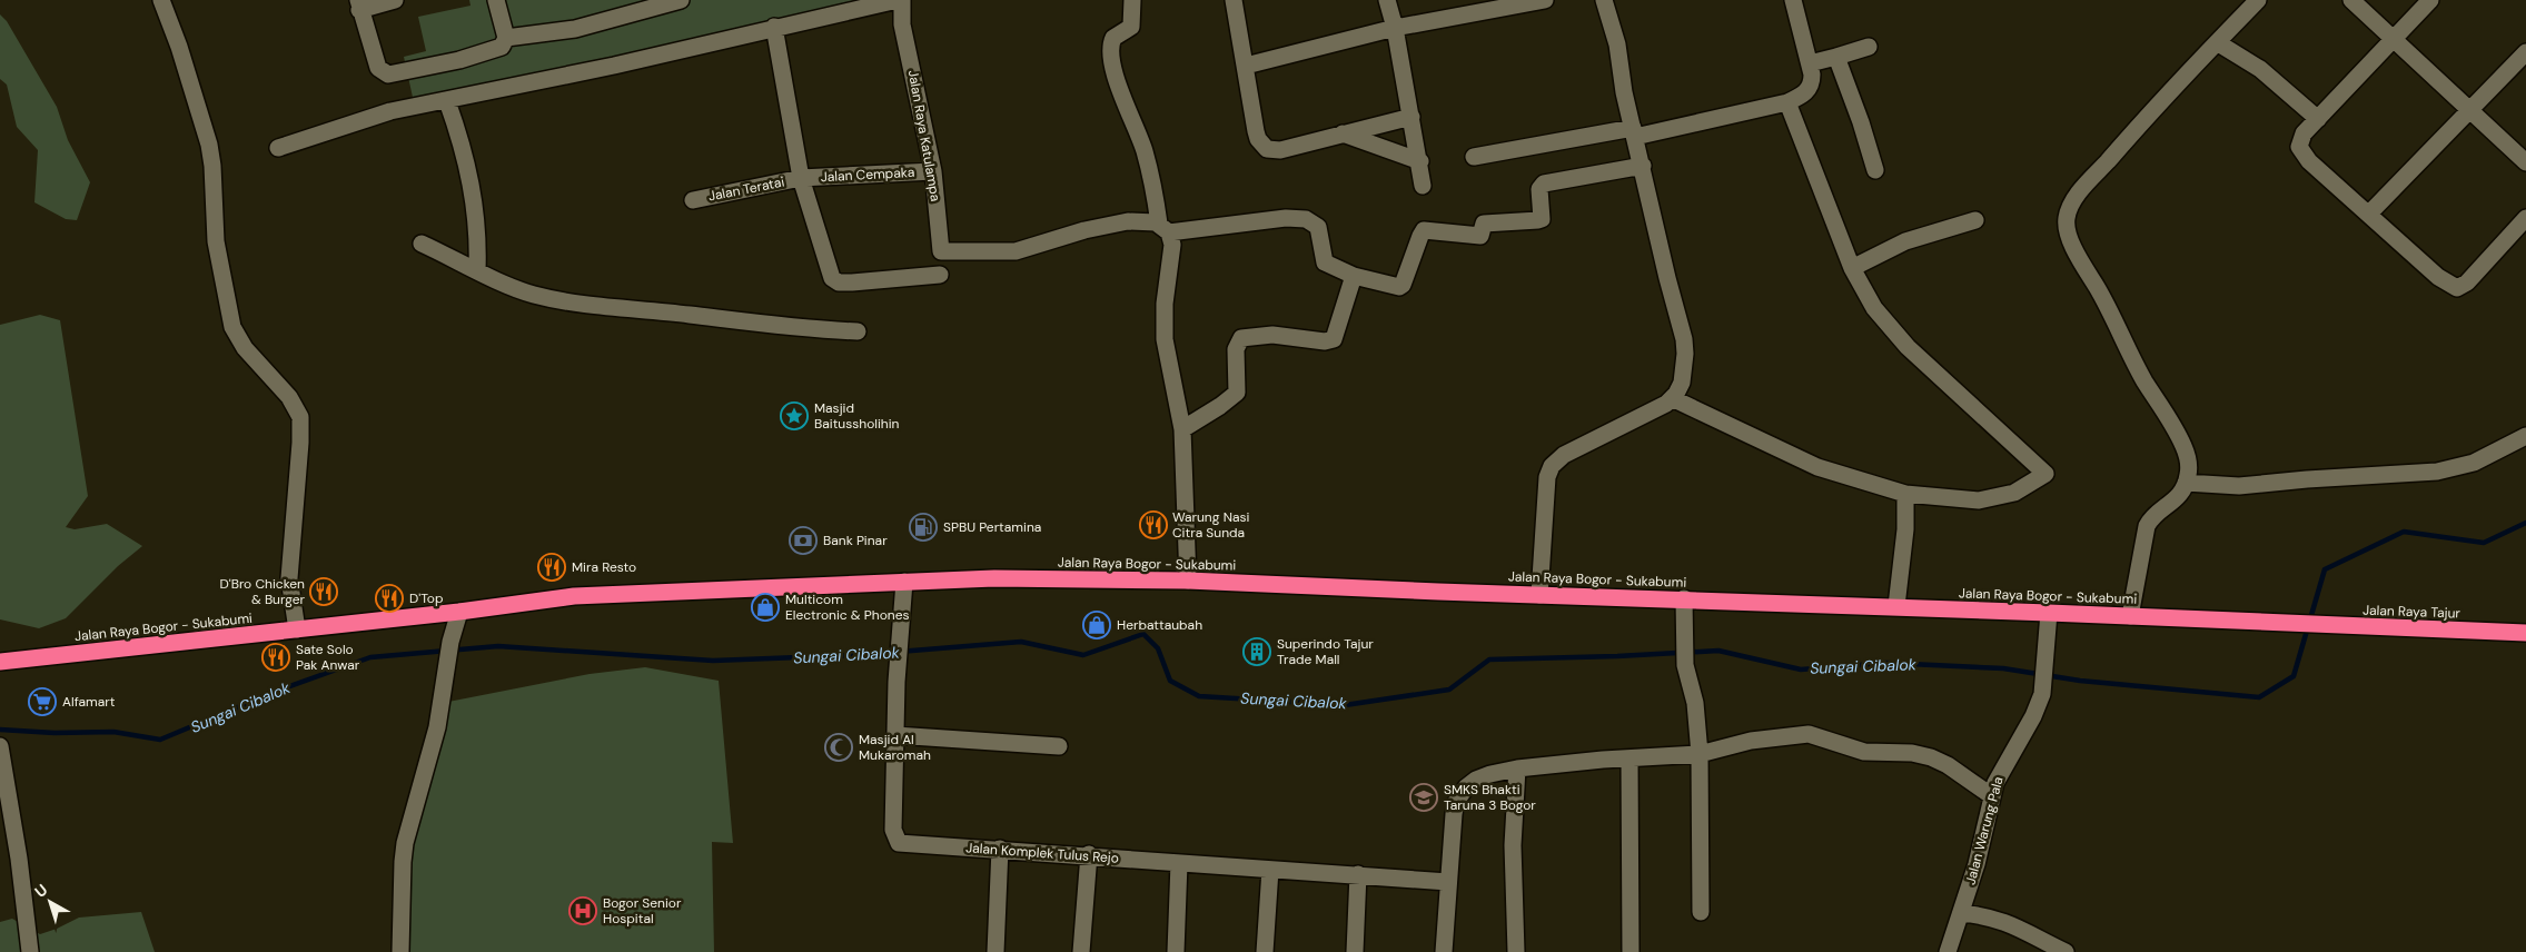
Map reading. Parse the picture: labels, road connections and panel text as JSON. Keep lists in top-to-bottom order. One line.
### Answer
{"streets":{"highway":["Jalan Raya Bogor - Sukabumi","Jalan Raya Tajur"],"street":["Jalan Raya Katulampa","Jalan Cempaka","Jalan Teratai","Jalan Warung Pala","Jalan Komplek Tulus Rejo"]},"crossings":[["Jalan Raya Katulampa","Jalan Cempaka"],["Jalan Cempaka","Jalan Teratai"],["Jalan Raya Bogor - Sukabumi","Jalan Raya Tajur"],["Jalan Raya Bogor - Sukabumi","Jalan Warung Pala"],["Jalan Raya Bogor - Sukabumi","Jalan Komplek Tulus Rejo"]],"water":["Sungai Cibalok"],"places":{"place":["Masjid Baitussholihin"],"restaurant":["Warung Nasi Citra Sunda","Mira Resto","D'Bro Chicken & Burger","D'Top","Sate Solo Pak Anwar"],"fuel station":["SPBU Pertamina"],"bank":["Bank Pinar"],"shop":["Multicom Electronic & Phones","Herbattaubah"],"building":["Superindo Tajur Trade Mall"],"supermarket":["Alfamart"],"mosque":["Masjid Al Mukaromah"],"school or university":["SMKS Bhakti Taruna 3 Bogor"],"hospital":["Bogor Senior Hospital"]},"north":"top left"}
